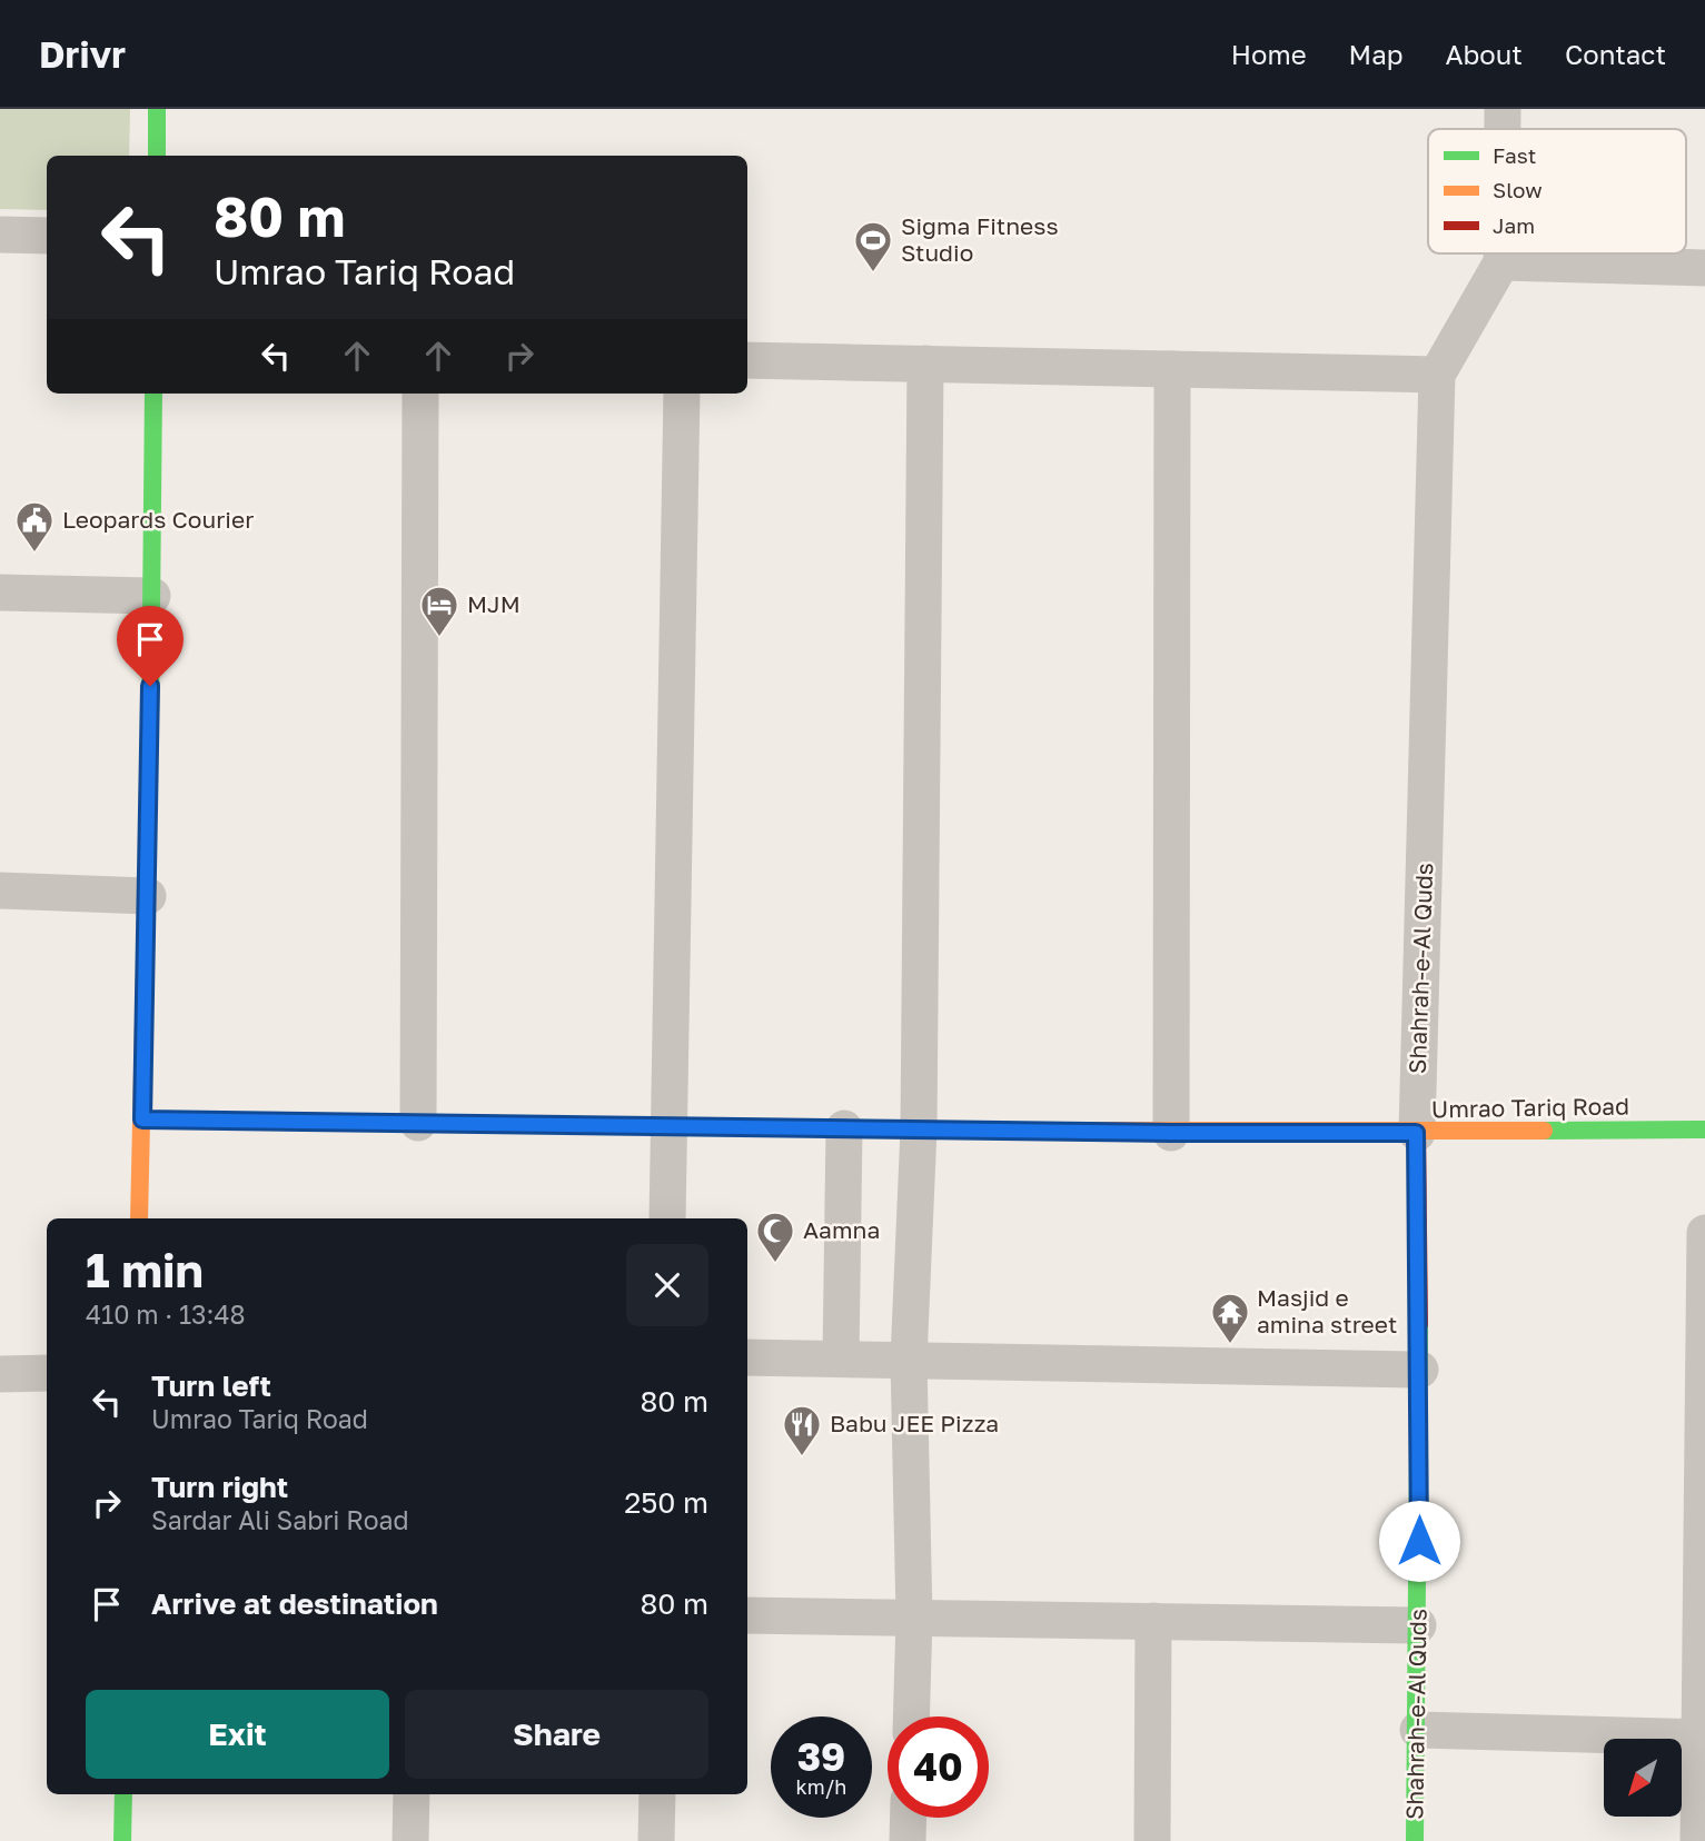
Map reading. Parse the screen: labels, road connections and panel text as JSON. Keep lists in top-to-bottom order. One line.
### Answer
{"streets":{"street":["Shahrah-e-Al Quds","Umrao Tariq Road"]},"crossings":[["Shahrah-e-Al Quds","Umrao Tariq Road"]],"places":{"sports":["Sigma Fitness Studio"],"public building":["Leopards Courier"],"hotel":["MJM"],"mosque":["Aamna"],"temple":["Masjid e amina street"],"restaurant":["Babu JEE Pizza"]},"legend":["Fast","Slow","Jam"],"north":"bottom left","page":{"header":"Drivr","nav":["Home","Map","About","Contact"],"turn":["80 m","Umrao Tariq Road"],"heading":["1 min","410 m · 13:48"],"list":[{"name":"Turn left","note":"Umrao Tariq Road","value":"80 m"},{"name":"Turn right","note":"Sardar Ali Sabri Road","value":"250 m"},{"name":"Arrive at destination","value":"80 m"}],"buttons":["Exit","Share"],"speed":"39 km/h","limit":"40"}}
